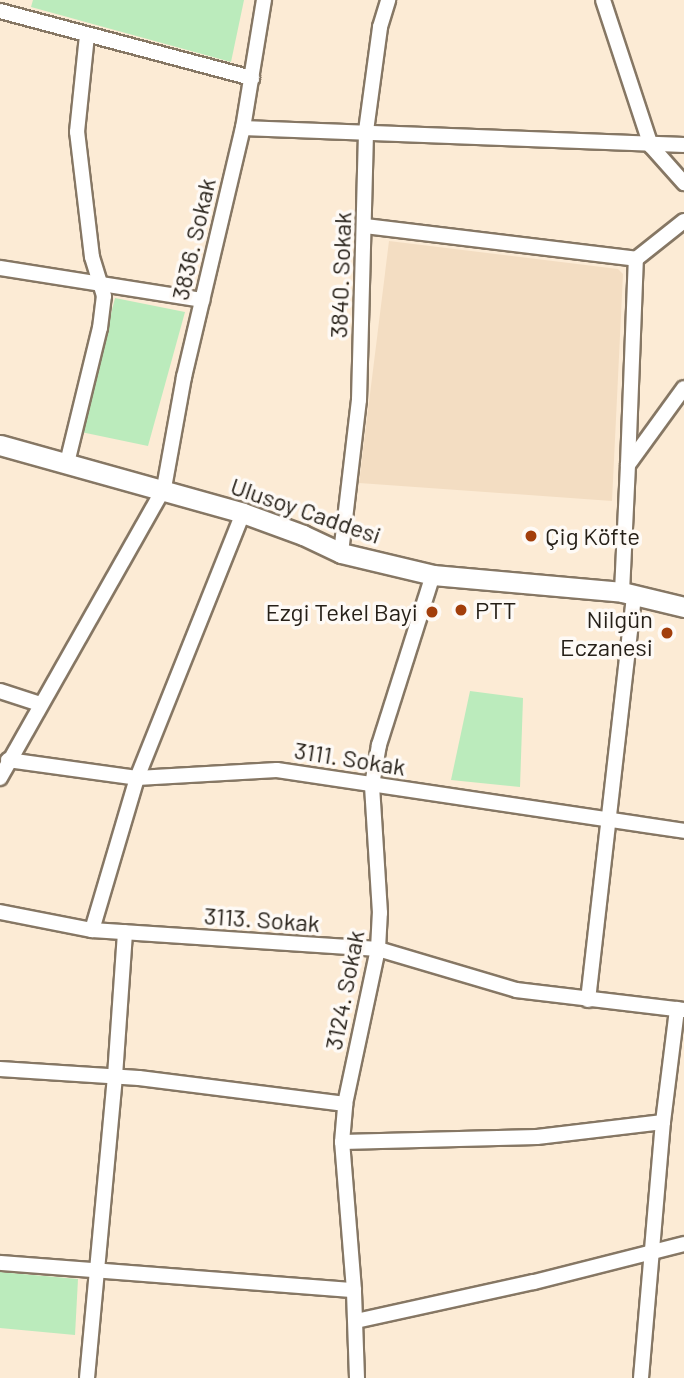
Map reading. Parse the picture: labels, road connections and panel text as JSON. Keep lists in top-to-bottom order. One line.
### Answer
{"streets":{"street":["3836. Sokak","3840. Sokak","Ulusoy Caddesi","3111. Sokak","3113. Sokak","3124. Sokak"]},"crossings":[["3836. Sokak","Ulusoy Caddesi"],["3836. Sokak","3111. Sokak"],["3840. Sokak","Ulusoy Caddesi"],["Ulusoy Caddesi","3124. Sokak"],["3111. Sokak","3124. Sokak"],["3113. Sokak","3124. Sokak"]],"places":["Çig Köfte","PTT","Ezgi Tekel Bayi","Nilgün Eczanesi"]}
